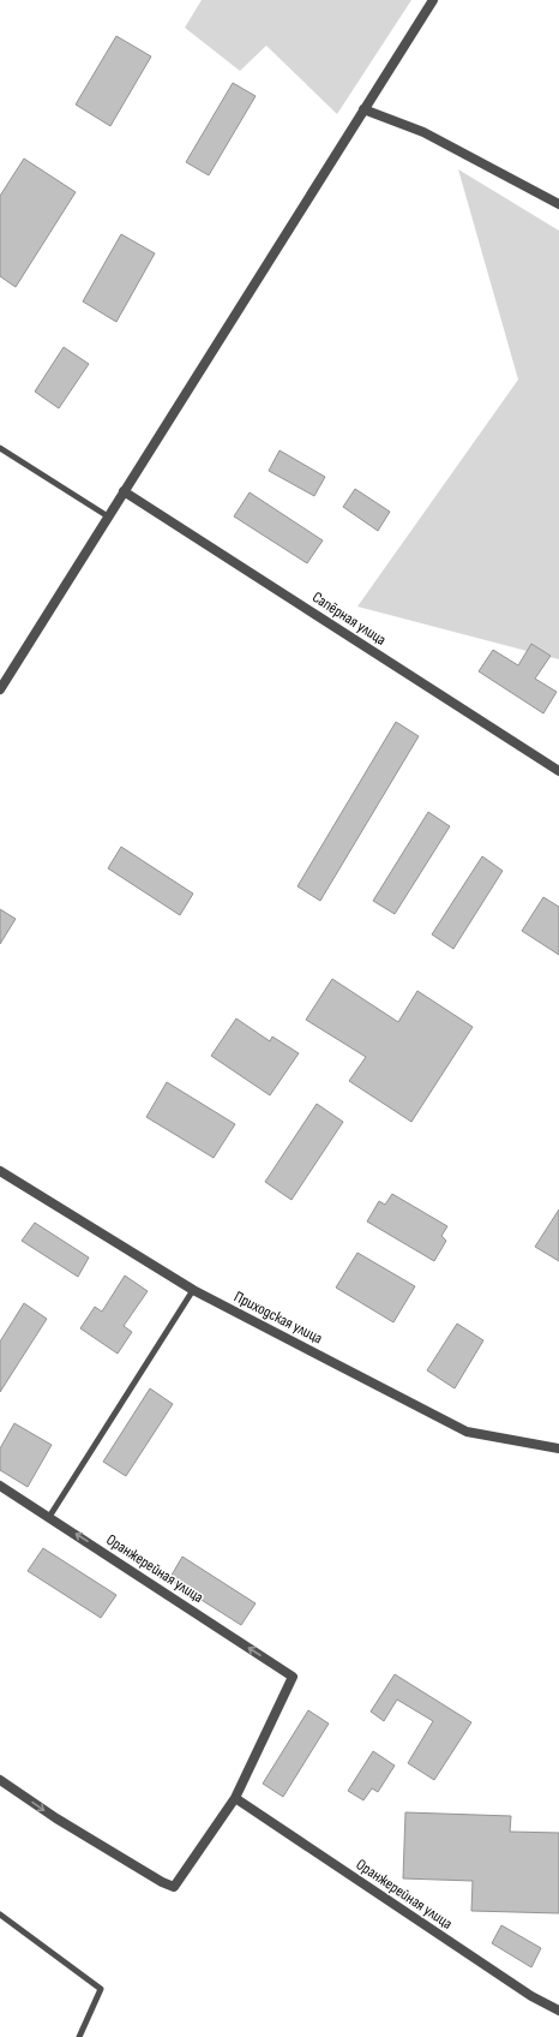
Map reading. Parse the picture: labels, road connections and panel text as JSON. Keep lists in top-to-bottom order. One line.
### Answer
{"streets":{"street":["Сапёрная улица","Приходская улица","Оранжерейная улица"]}}
